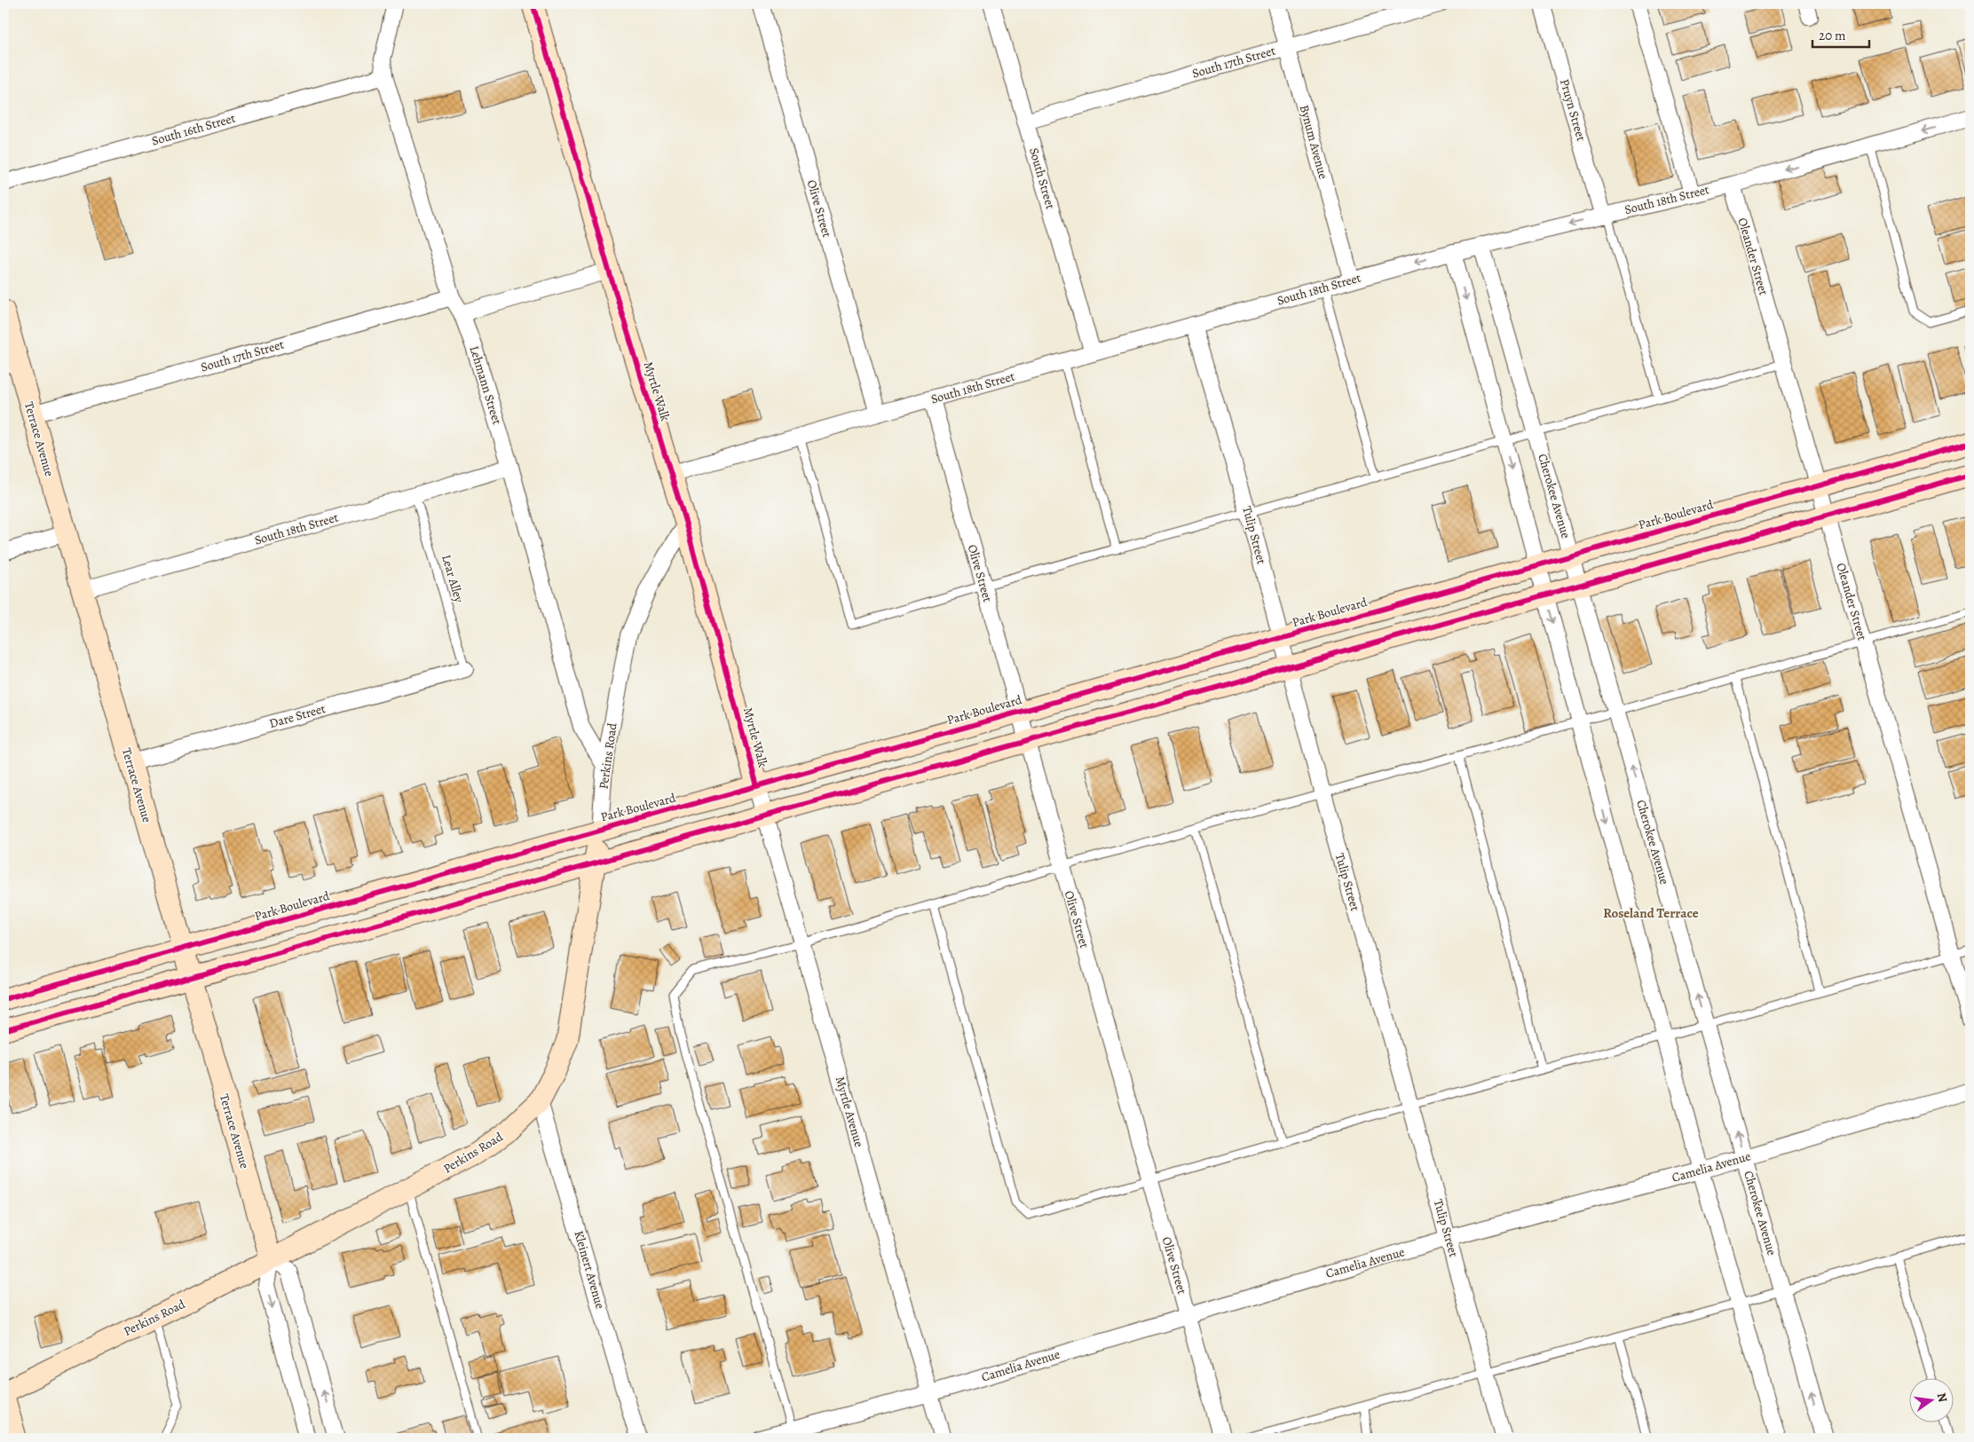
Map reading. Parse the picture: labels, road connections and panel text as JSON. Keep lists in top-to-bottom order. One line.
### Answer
{"streets":{"street":["South 17th Street","Pruyn Street","South 16th Street","Bynum Avenue","South Street","South 18th Street","Olive Street","Oleander Street","Lehmann Street","Myrtle Walk","Terrace Avenue","Cherokee Avenue","Park Boulevard","Tulip Street","Dare Street","Perkins Road","Myrtle Avenue","Camelia Avenue","Kleinert Avenue"],"lane":["Lear Alley"]},"crossings":[["South 17th Street","Bynum Avenue"],["South 17th Street","South Street"],["South 17th Street","Lehmann Street"],["South 17th Street","Terrace Avenue"],["Pruyn Street","South 18th Street"],["South 16th Street","Lehmann Street"],["Bynum Avenue","South 18th Street"],["South Street","South 18th Street"],["South 18th Street","Olive Street"],["South 18th Street","Oleander Street"],["South 18th Street","Lehmann Street"],["South 18th Street","Myrtle Walk"],["South 18th Street","Terrace Avenue"],["South 18th Street","Cherokee Avenue"],["South 18th Street","Tulip Street"],["South 18th Street","Lear Alley"],["Olive Street","Park Boulevard"],["Olive Street","Camelia Avenue"],["Oleander Street","Park Boulevard"],["Lehmann Street","Perkins Road"],["Myrtle Walk","Park Boulevard"],["Myrtle Walk","Perkins Road"],["Myrtle Walk","Myrtle Avenue"],["Terrace Avenue","Park Boulevard"],["Terrace Avenue","Dare Street"],["Terrace Avenue","Perkins Road"],["Cherokee Avenue","Park Boulevard"],["Cherokee Avenue","Camelia Avenue"],["Park Boulevard","Tulip Street"],["Park Boulevard","Perkins Road"],["Park Boulevard","Myrtle Avenue"],["Tulip Street","Camelia Avenue"],["Lear Alley","Dare Street"],["Perkins Road","Kleinert Avenue"],["Myrtle Avenue","Camelia Avenue"]],"districts":["Roseland Terrace"],"scale_bar":"20 m","north":"right"}
